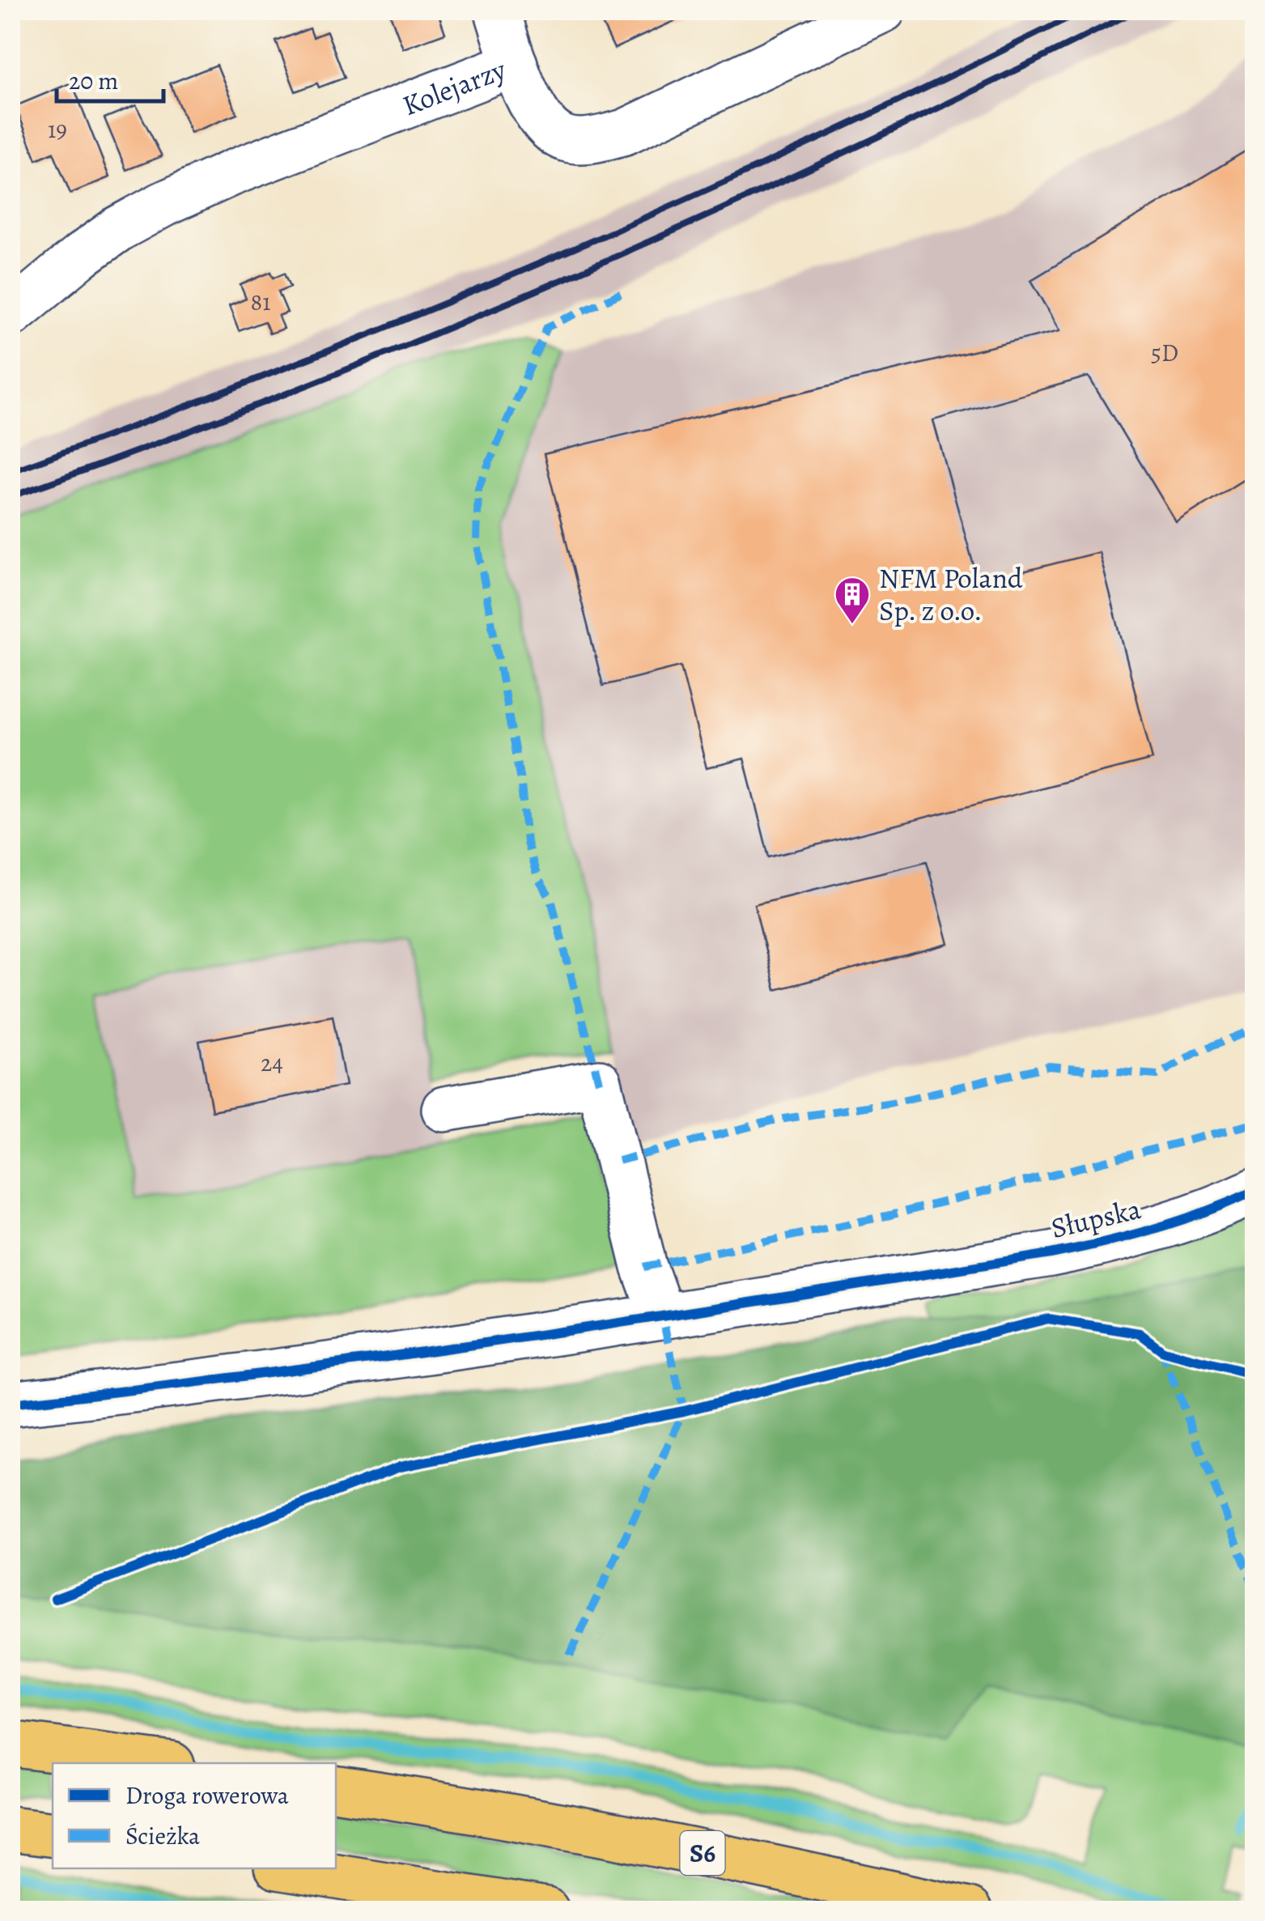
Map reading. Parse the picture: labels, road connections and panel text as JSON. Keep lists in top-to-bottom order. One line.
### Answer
{"streets":{"highway":["S6"],"street":["Kolejarzy","Słupska"]},"places":{"building":["NFM Poland Sp. z o.o."]},"house_numbers":["19","81","5D","24"],"legend":["Droga rowerowa","Ścieżka"],"scale_bar":"20 m"}
